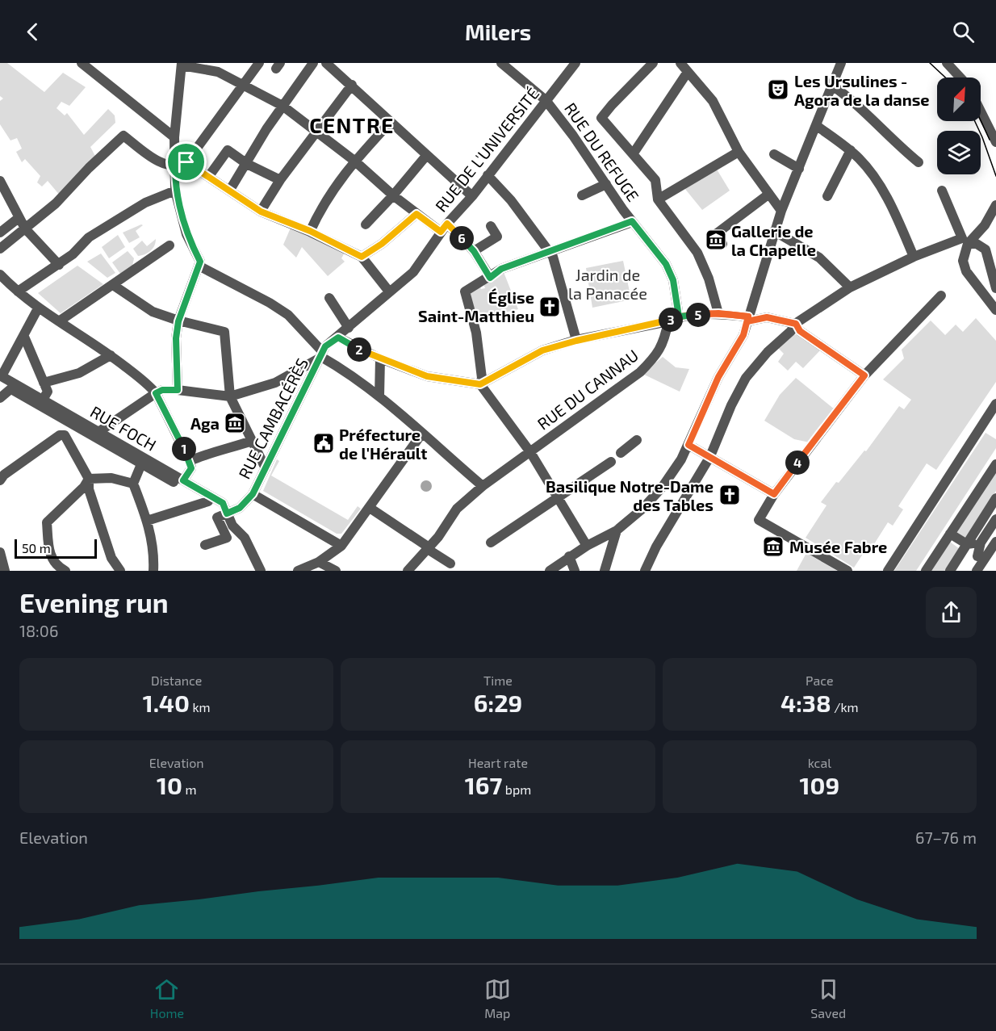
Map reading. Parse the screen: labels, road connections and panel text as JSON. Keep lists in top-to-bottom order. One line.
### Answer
{"streets":{"street":["RUE DE L'UNIVERSITÉ","RUE DU REFUGE","RUE DU CANNAU","RUE CAMBACÉRÈS","RUE FOCH"]},"crossings":[["RUE DE L'UNIVERSITÉ","RUE DU REFUGE"],["RUE DE L'UNIVERSITÉ","RUE CAMBACÉRÈS"]],"districts":["CENTRE"],"parks":["Jardin de la Panacée"],"places":{"theatre":["Les Ursulines - Agora de la danse"],"museum":["Gallerie de la Chapelle","Aga","Musée Fabre"],"church":["Église Saint-Matthieu","Basilique Notre-Dame des Tables"],"public building":["Préfecture de l'Hérault"]},"scale_bar":"50 m","north":"top right","page":{"header":"Milers","pins":["6","5","3","2","1","4"],"scale":"50 m","heading":["Evening run","18:06"],"stats":[["Distance","1.40 km"],["Time","6:29"],["Pace","4:38 /km"],["Elevation","10 m"],["Heart rate","167 bpm"],["kcal","109"]],"chart":["Elevation","67–76 m"],"tabs":["Home","Map","Saved"]}}
